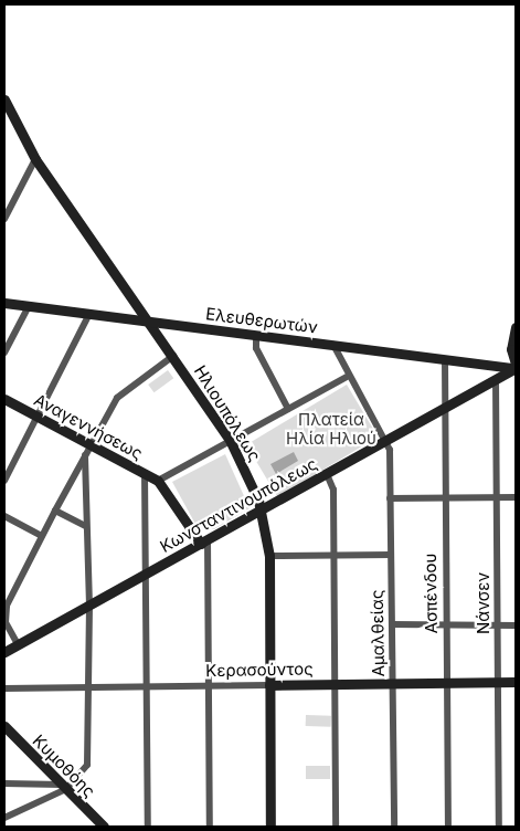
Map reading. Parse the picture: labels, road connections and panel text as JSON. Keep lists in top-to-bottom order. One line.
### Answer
{"streets":{"main road":["Ελευθερωτών","Ηλιουπόλεως","Αναγεννήσεως","Κωνσταντινουπόλεως","Κερασούντος","Κυμοθόης"],"street":["Ασπένδου","Νάνσεν","Αμαλθείας"]},"crossings":[["Ελευθερωτών","Ηλιουπόλεως"],["Ελευθερωτών","Κωνσταντινουπόλεως"],["Ελευθερωτών","Ασπένδου"],["Ηλιουπόλεως","Κωνσταντινουπόλεως"],["Ηλιουπόλεως","Κερασούντος"],["Κωνσταντινουπόλεως","Ασπένδου"],["Κωνσταντινουπόλεως","Νάνσεν"],["Κωνσταντινουπόλεως","Αμαλθείας"],["Ασπένδου","Κερασούντος"],["Νάνσεν","Κερασούντος"],["Αμαλθείας","Κερασούντος"]],"parks":["Πλατεία Ηλία Ηλιού"]}
